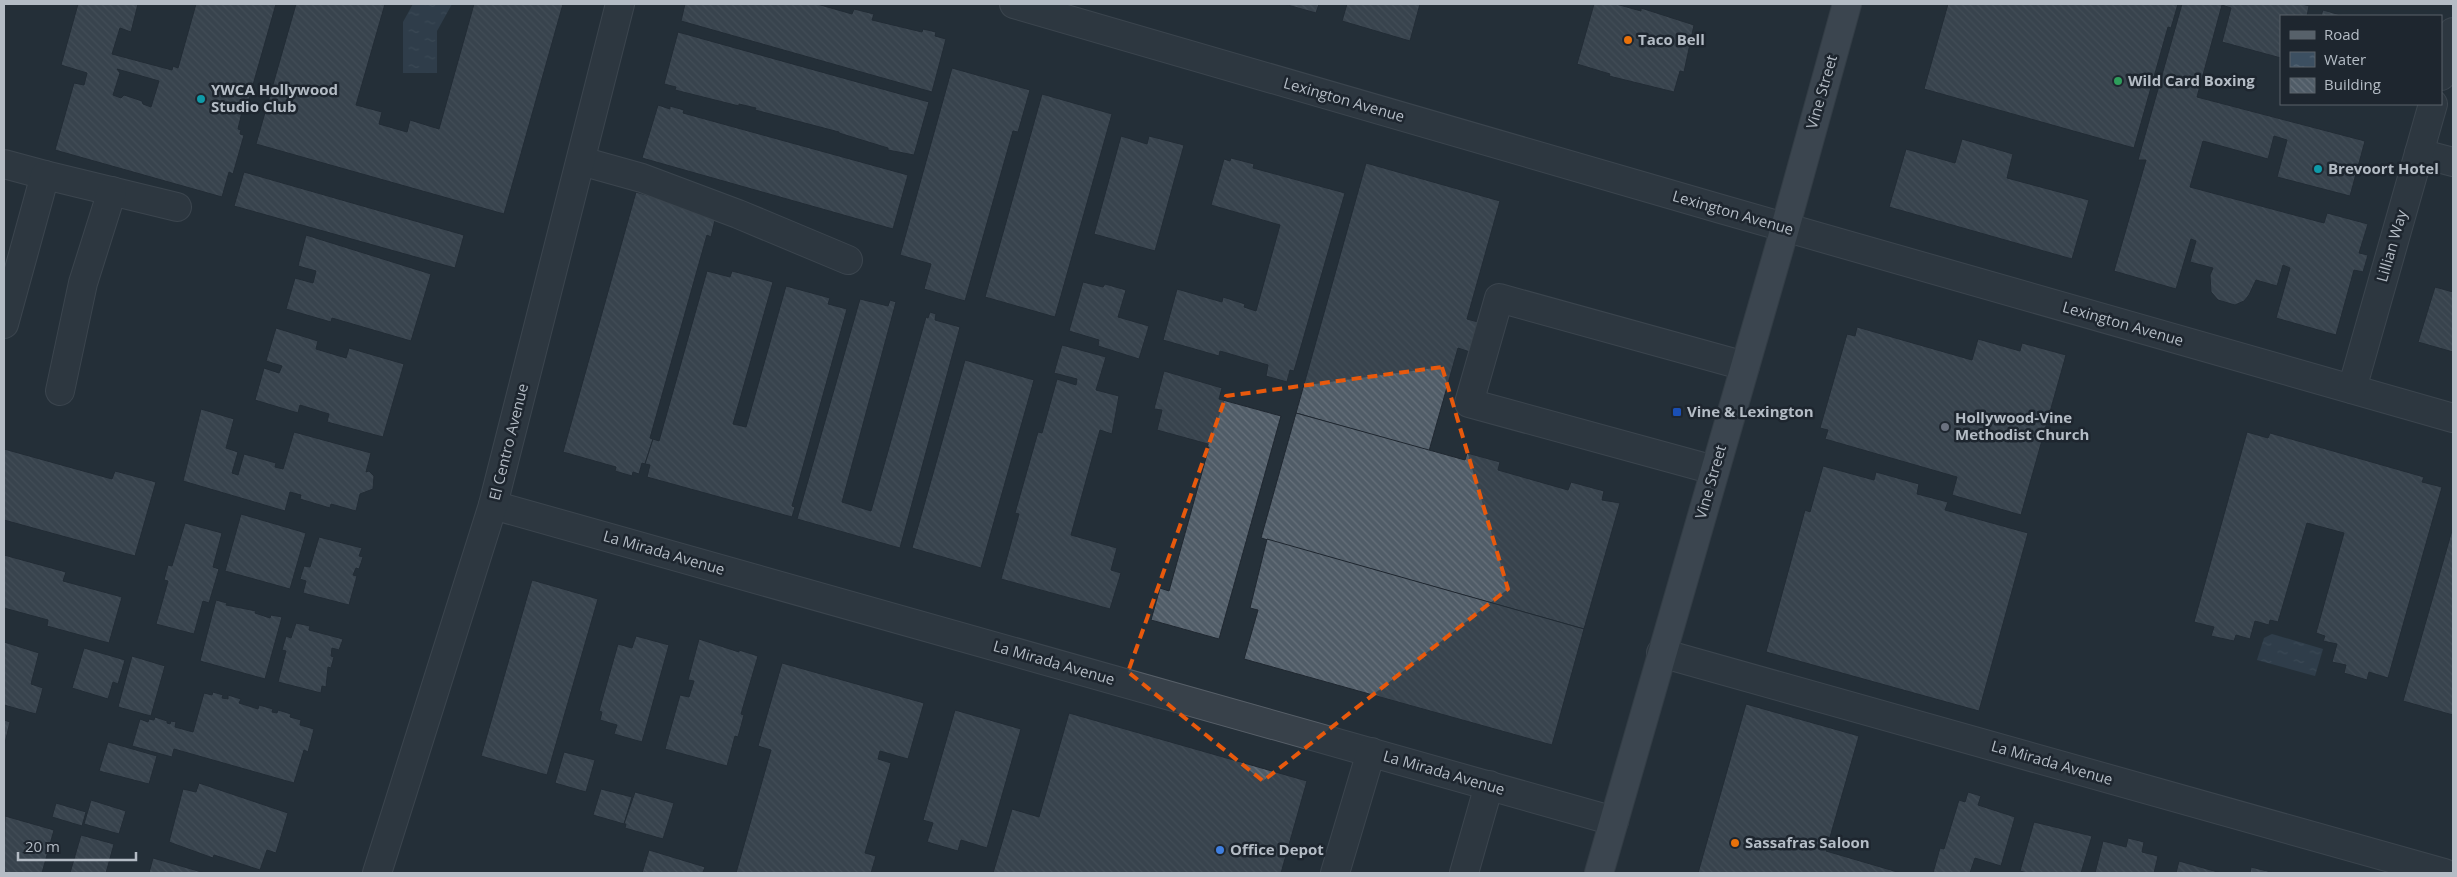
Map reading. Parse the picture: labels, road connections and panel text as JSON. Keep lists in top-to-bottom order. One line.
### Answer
{"streets":{"main road":["Vine Street"],"street":["Lexington Avenue","Lillian Way","El Centro Avenue","La Mirada Avenue"]},"crossings":[["Vine Street","Lexington Avenue"],["Vine Street","La Mirada Avenue"],["Lexington Avenue","Lillian Way"],["El Centro Avenue","La Mirada Avenue"]],"places":{"other":["Taco Bell","Wild Card Boxing","YWCA Hollywood Studio Club","Brevoort Hotel","Hollywood-Vine Methodist Church","Sassafras Saloon","Office Depot"],"transit":["Vine & Lexington"]},"legend":["Road","Water","Building"],"scale_bar":"20 m"}
